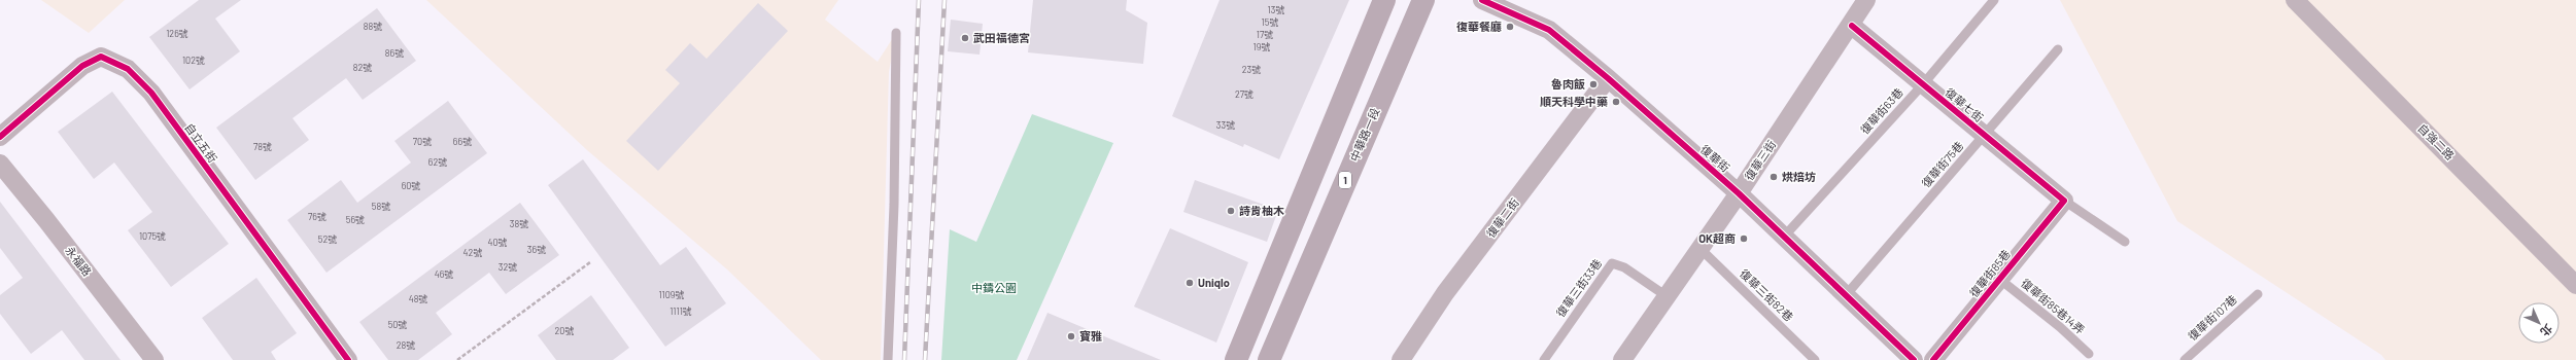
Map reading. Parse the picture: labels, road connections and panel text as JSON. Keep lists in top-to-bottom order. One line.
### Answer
{"streets":{"main road":["中華路一段","1"],"street":["復華七街","自強二路","自立五街","復華街","復華三街","復華二街","永福路","復華街85巷"],"lane":["復華街63巷","復華街75巷","復華三街33巷","復華三街82巷","復華街85巷14弄","復華街107巷"]},"crossings":[["復華七街","復華街63巷"],["復華七街","復華三街"],["復華七街","復華街75巷"],["復華七街","復華街85巷"],["復華街63巷","復華街"],["復華街","復華三街"],["復華街","復華街75巷"],["復華街","復華二街"],["復華三街","復華三街33巷"],["復華三街","復華三街82巷"],["復華街85巷","復華街85巷14弄"]],"parks":["中鑄公園"],"places":["復華餐廳","武田福德宮","魯肉飯","順天科學中藥","烘焙坊","詩肯柚木","OK超商","Uniqlo","寶雅"],"house_numbers":["13號","15號","88號","126號","17號","19號","86號","102號","82號","23號","27號","33號","70號","66號","78號","62號","60號","58號","76號","56號","38號","1075號","52號","40號","36號","42號","32號","46號","1109號","48號","1111號","50號","20號","28號"],"north":"bottom right"}
